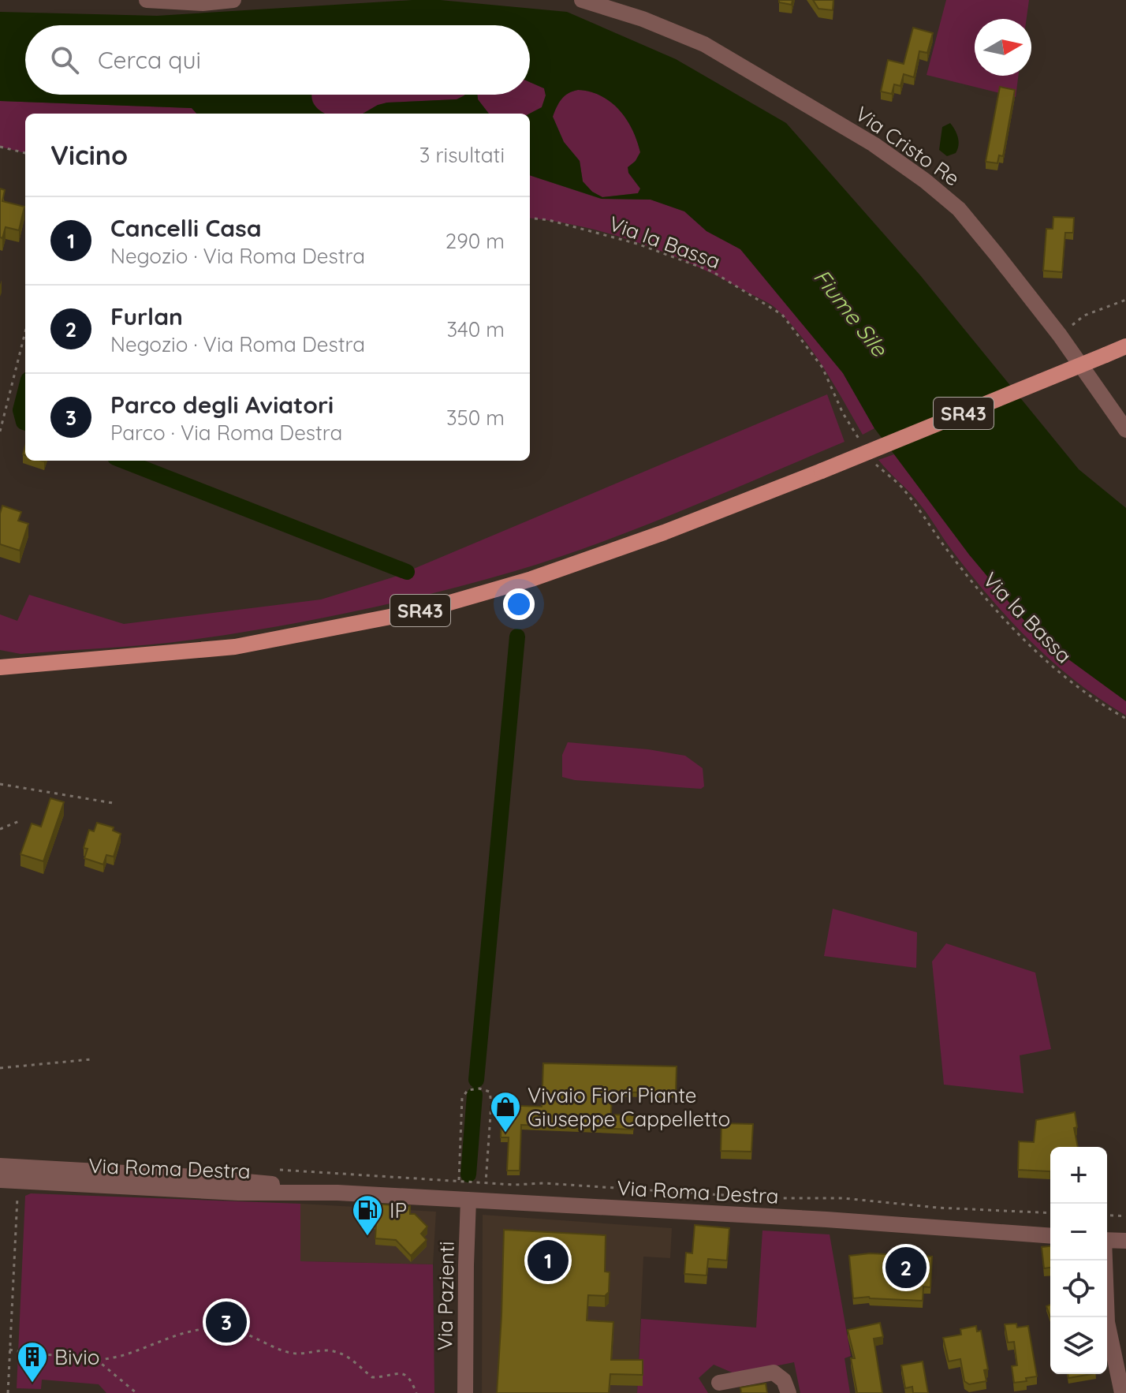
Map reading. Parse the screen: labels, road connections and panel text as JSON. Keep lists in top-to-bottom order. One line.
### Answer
{"streets":{"main road":["SR43"],"street":["Via Cristo Re","Via Roma Destra","Via Pazienti"],"path":["Via la Bassa"]},"crossings":[["Via Roma Destra","Via Pazienti"]],"water":["Fiume Sile"],"places":{"shop":["Vivaio Fiori Piante Giuseppe Cappelletto"],"fuel station":["IP"],"building":["Bivio"]},"north":"right","page":{"search":"Cerca qui","heading":["Vicino","3 risultati"],"list":[{"mark":"1","name":"Cancelli Casa","note":"Negozio · Via Roma Destra","value":"290 m"},{"mark":"2","name":"Furlan","note":"Negozio · Via Roma Destra","value":"340 m"},{"mark":"3","name":"Parco degli Aviatori","note":"Parco · Via Roma Destra","value":"350 m"}],"map_buttons":["+","−"],"pins":["1","2","3"]}}
